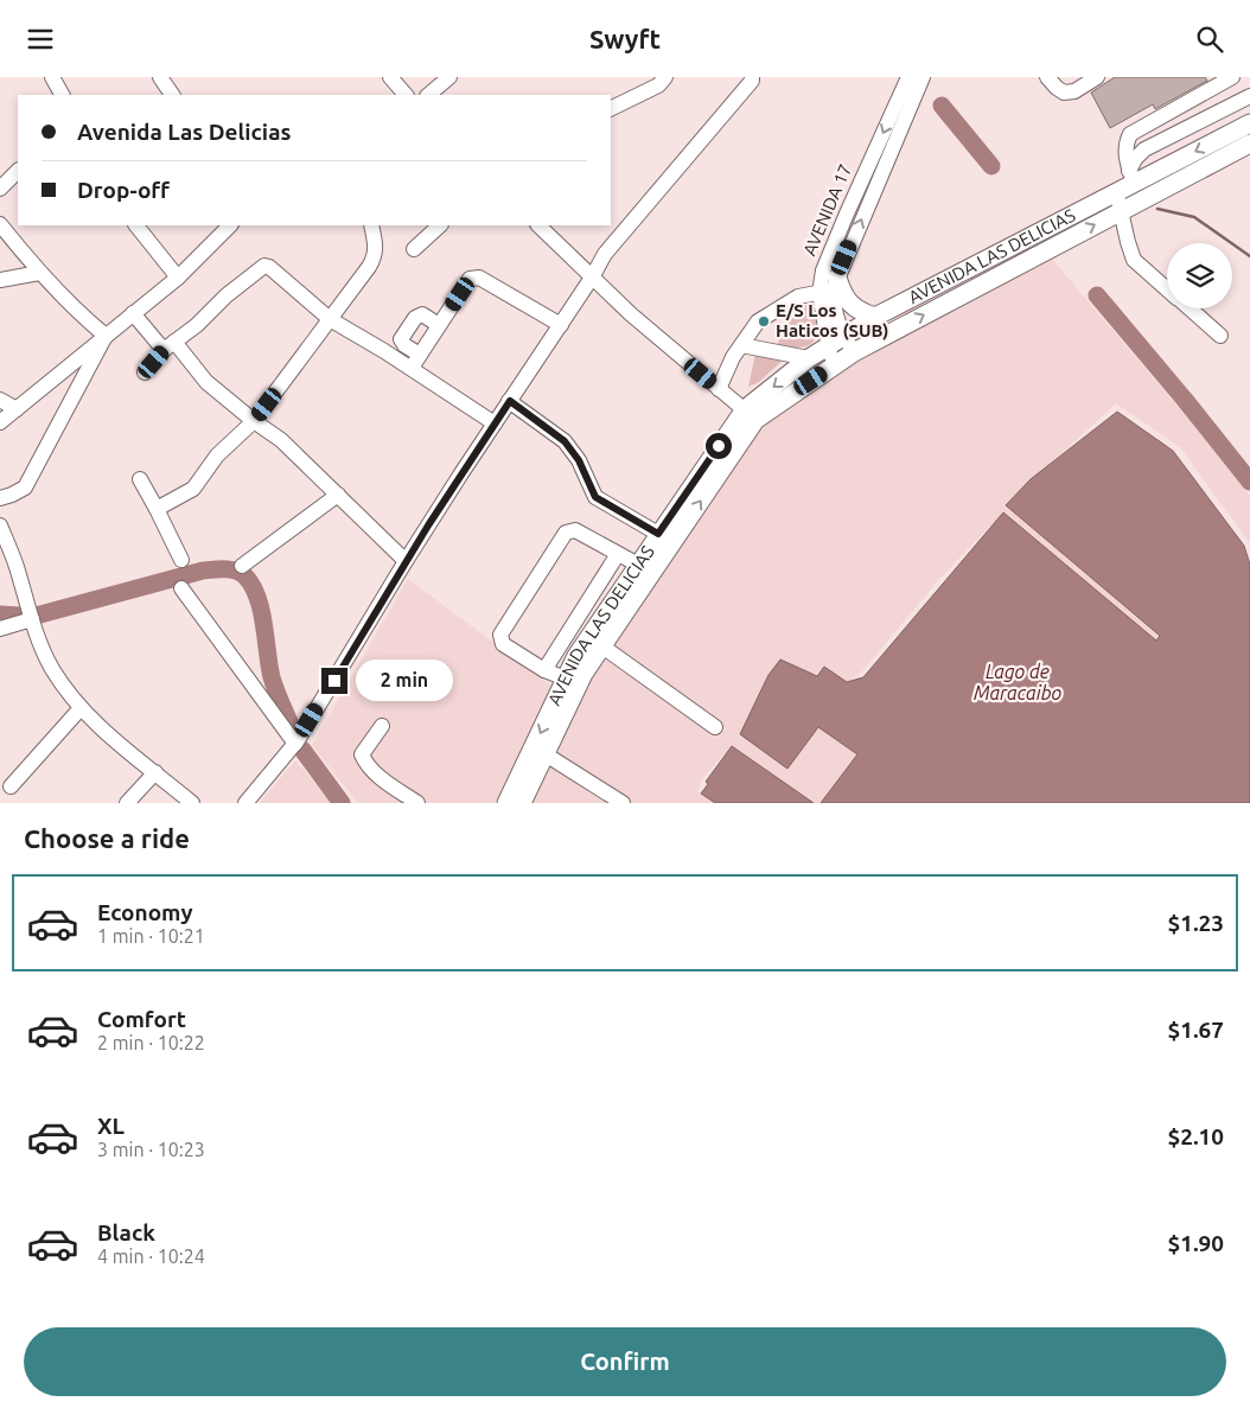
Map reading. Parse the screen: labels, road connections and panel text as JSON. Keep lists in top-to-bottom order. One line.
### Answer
{"streets":{"main road":["AVENIDA LAS DELICIAS"],"street":["AVENIDA 17"]},"crossings":[["AVENIDA 17","AVENIDA LAS DELICIAS"]],"water":["Lago de Maracaibo"],"places":["E/S Los Haticos (SUB)"],"page":{"header":"Swyft","banner":["Avenida Las Delicias","Drop-off"],"bubble":"2 min","heading":"Choose a ride","list":[{"name":"Economy","note":"1 min · 10:21","value":"$1.23"},{"name":"Comfort","note":"2 min · 10:22","value":"$1.67"},{"name":"XL","note":"3 min · 10:23","value":"$2.10"},{"name":"Black","note":"4 min · 10:24","value":"$1.90"}],"buttons":"Confirm"}}
